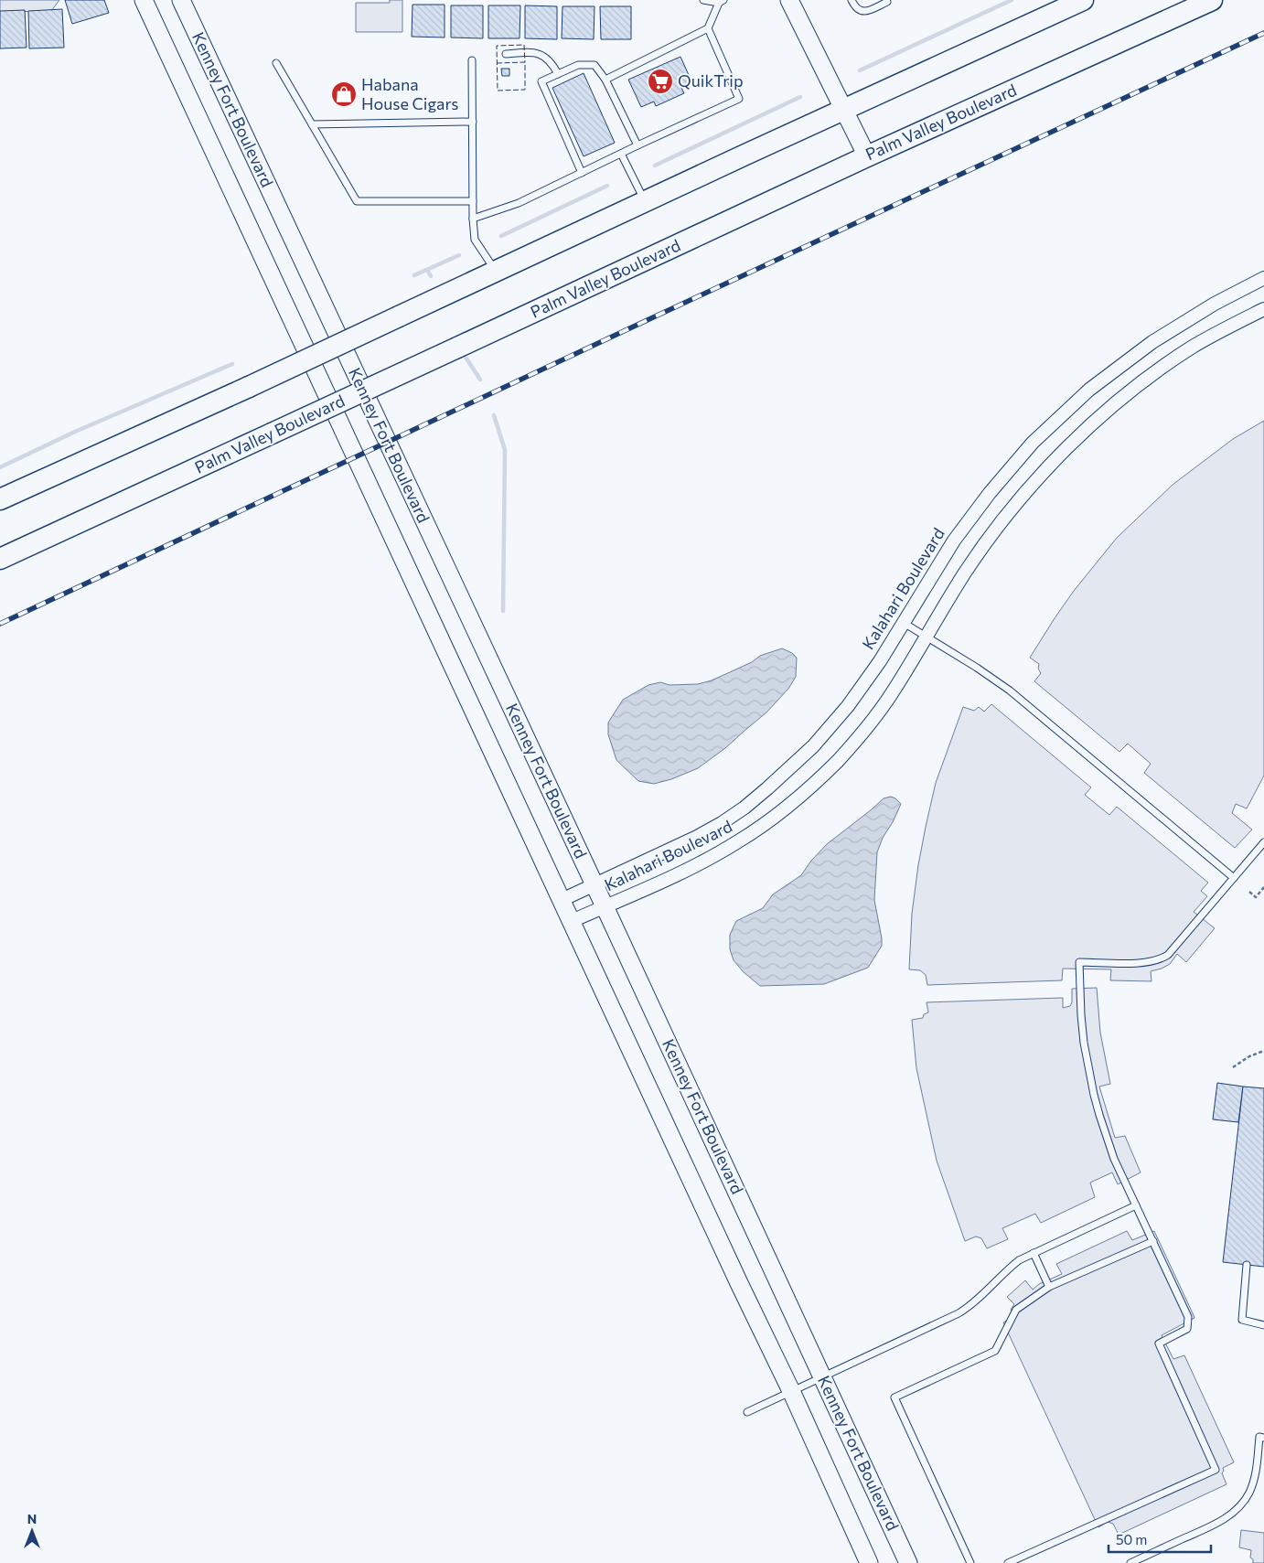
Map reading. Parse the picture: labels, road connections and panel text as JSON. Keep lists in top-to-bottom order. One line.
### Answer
{"streets":{"highway":["Palm Valley Boulevard"],"main road":["Kenney Fort Boulevard"],"street":["Kalahari Boulevard"]},"crossings":[["Kenney Fort Boulevard","Kalahari Boulevard"]],"places":{"supermarket":["QuikTrip"],"shop":["Habana House Cigars"]},"scale_bar":"50 m","north":"top"}
